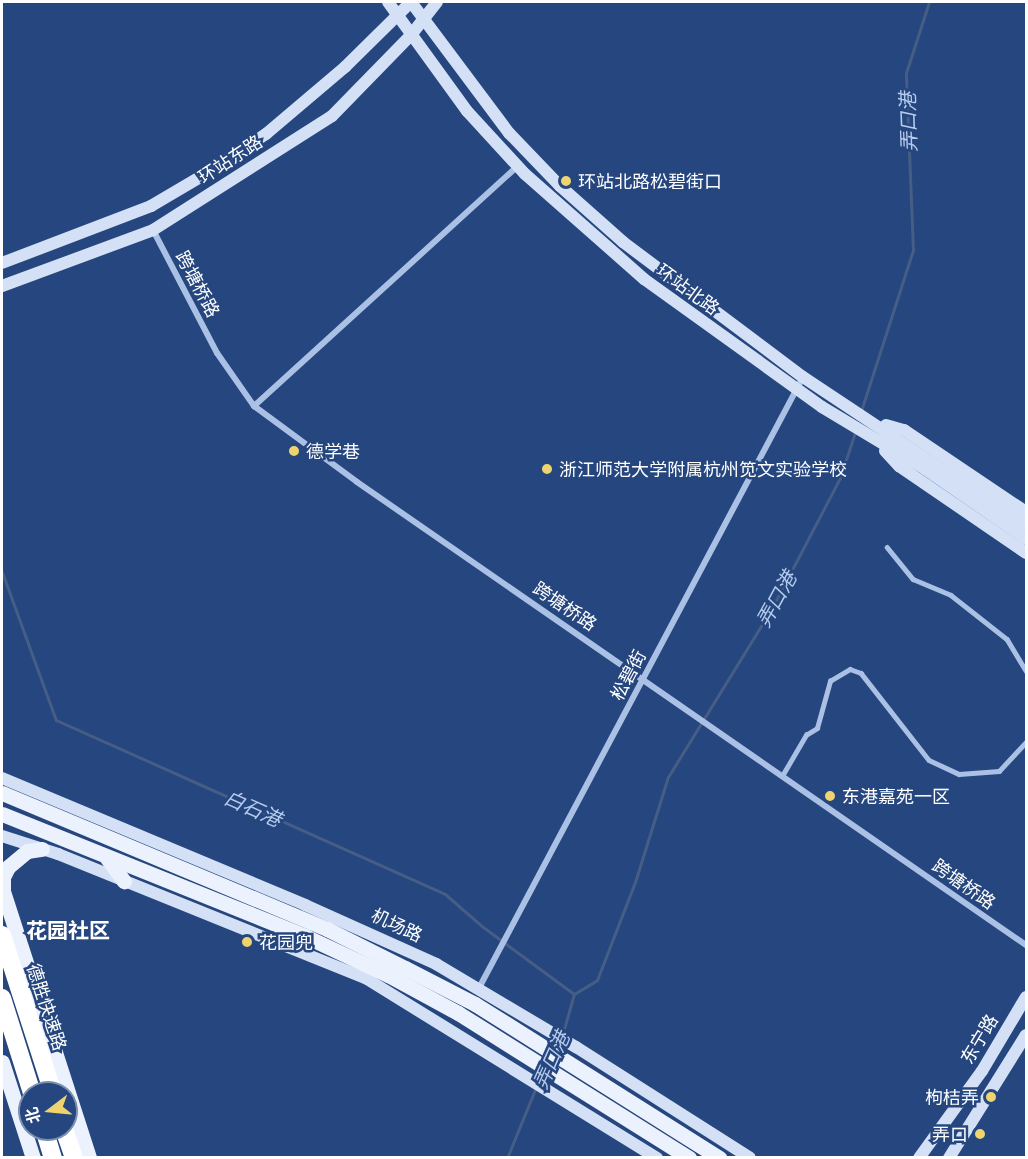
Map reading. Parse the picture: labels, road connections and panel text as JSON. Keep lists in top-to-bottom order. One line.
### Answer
{"streets":{"highway":["德胜快速路"],"main road":["环站东路","环站北路","机场路","东宁路"],"street":["跨塘桥路","松碧街"]},"crossings":[["环站东路","跨塘桥路"],["环站东路","环站北路"],["跨塘桥路","松碧街"],["环站北路","松碧街"],["松碧街","机场路"]],"districts":["花园社区"],"water":["弄口港","白石港"],"places":["环站北路松碧街口","德学巷","浙江师范大学附属杭州笕文实验学校","东港嘉苑一区","花园兜","枸桔弄","弄口"],"north":"left"}
